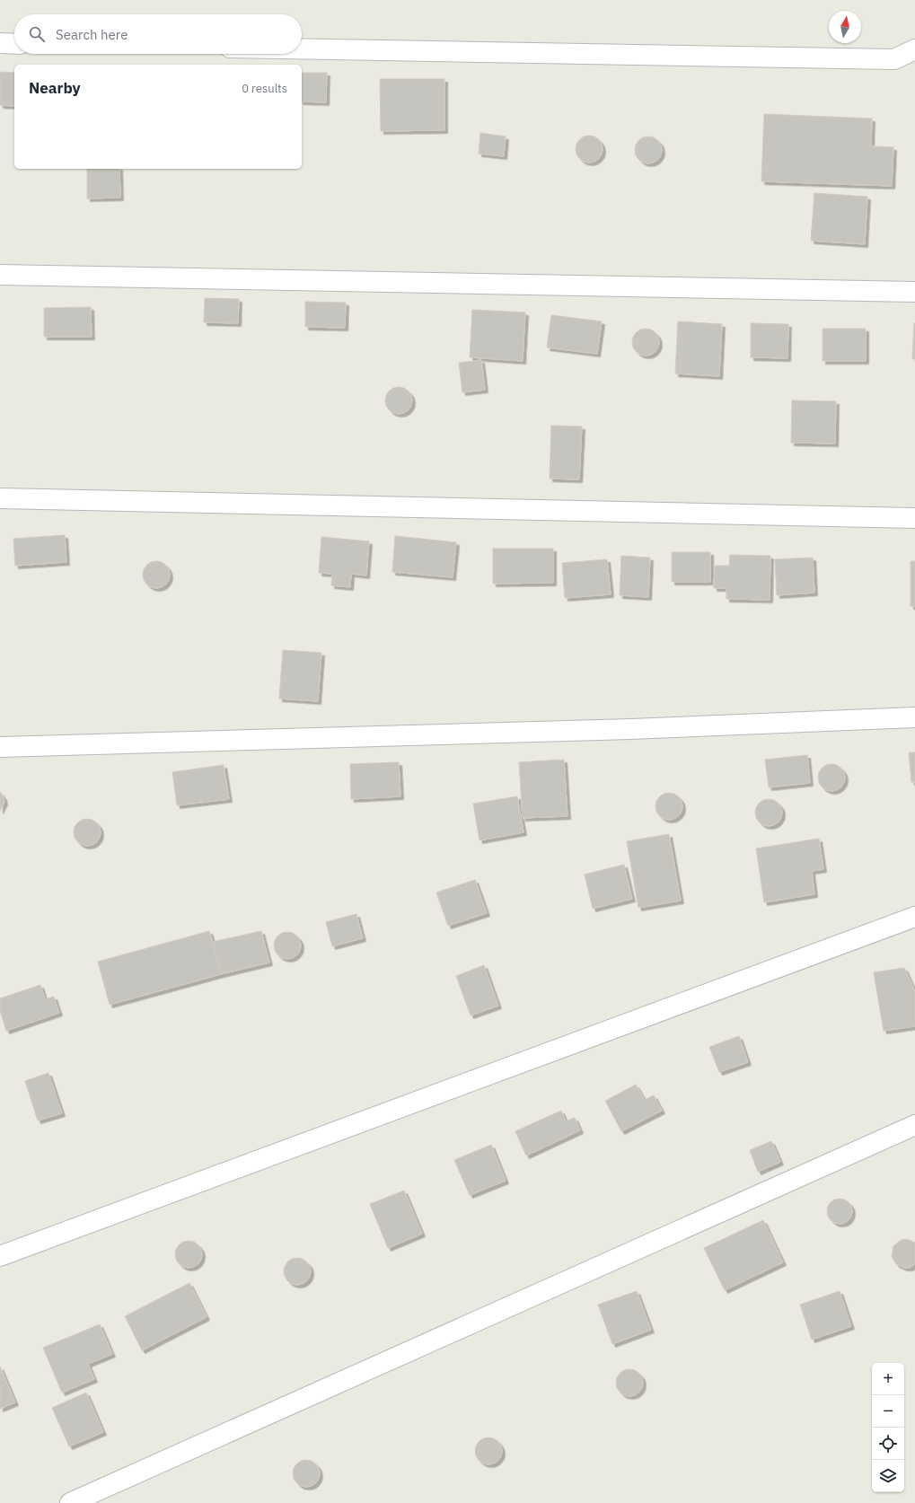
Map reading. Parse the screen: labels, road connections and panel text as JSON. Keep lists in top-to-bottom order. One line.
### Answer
{"north":"top","page":{"search":"Search here","heading":["Nearby","0 results"],"map_buttons":["+","−"]}}
